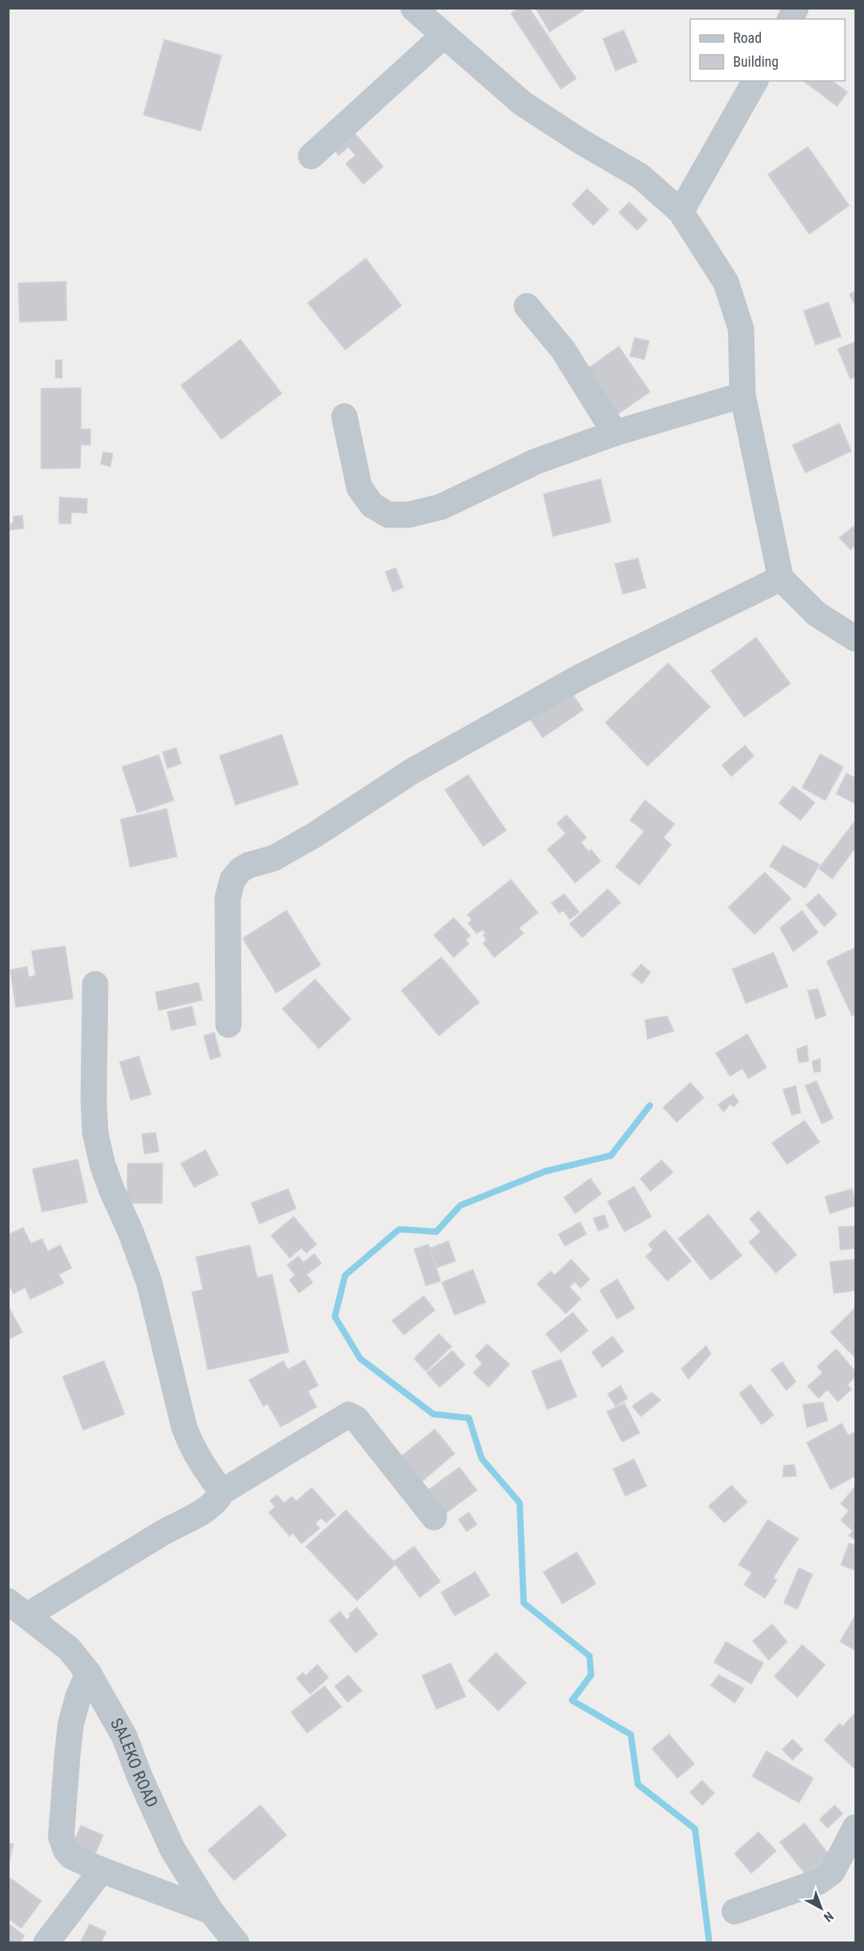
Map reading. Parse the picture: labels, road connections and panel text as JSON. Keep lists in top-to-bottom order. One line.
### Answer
{"streets":{"street":["SALEKO ROAD"]},"legend":["Road","Building"],"north":"bottom right"}
